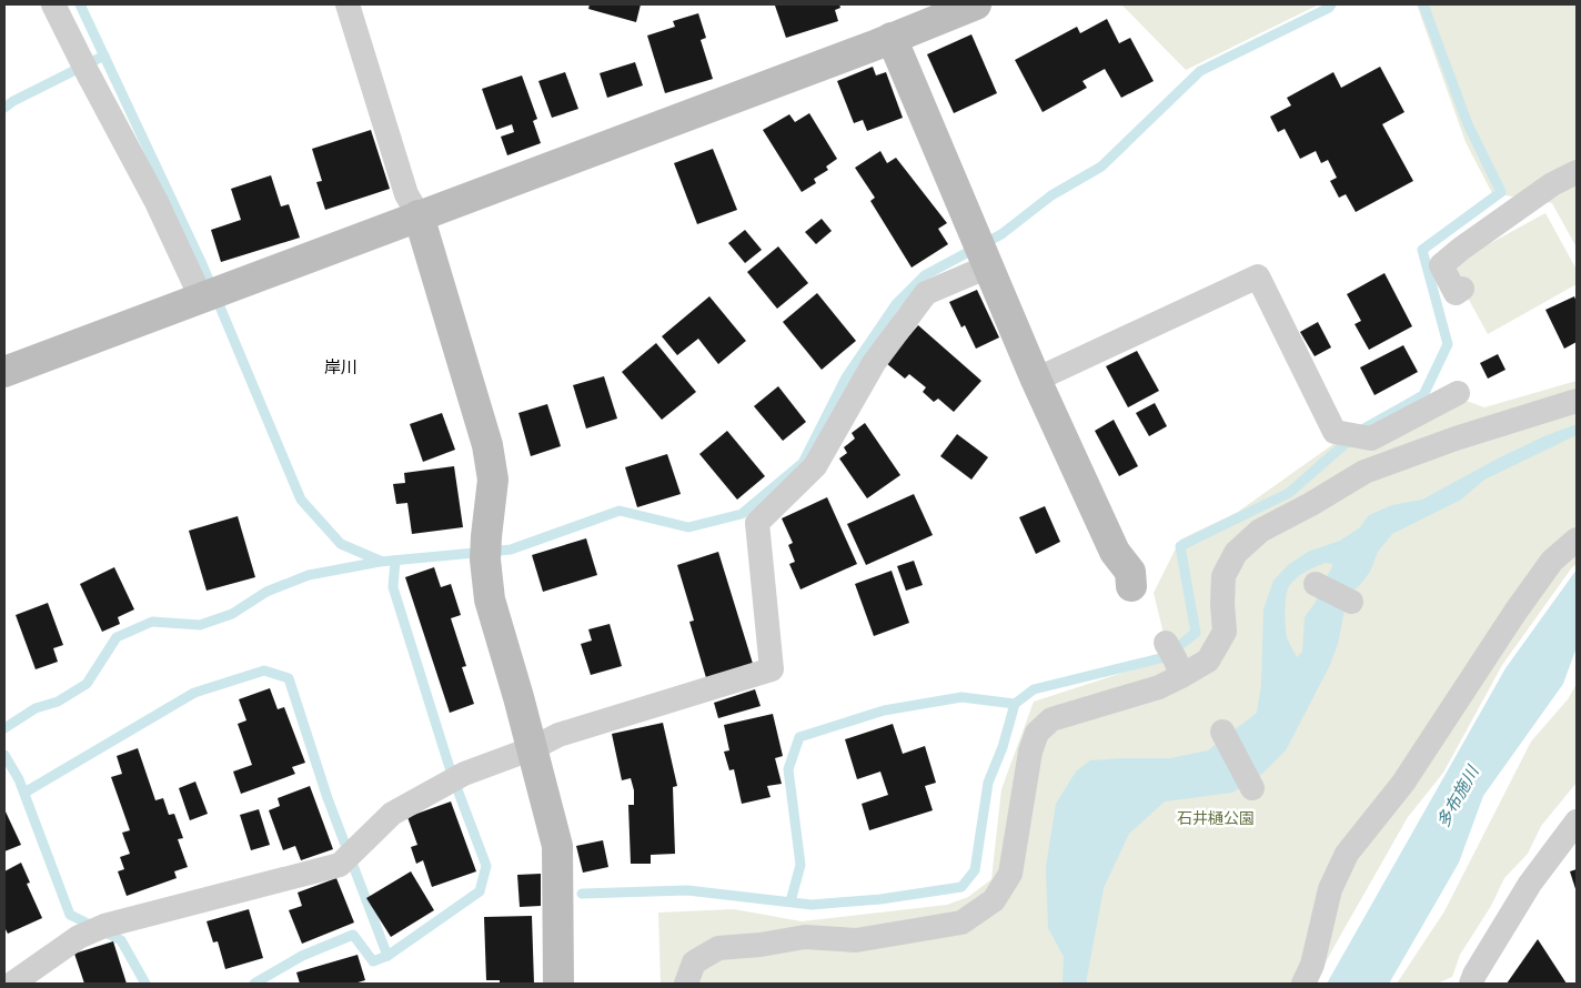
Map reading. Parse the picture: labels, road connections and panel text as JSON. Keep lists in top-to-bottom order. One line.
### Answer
{"districts":["岸川"],"water":["多布施川"],"parks":["石井樋公園"]}
